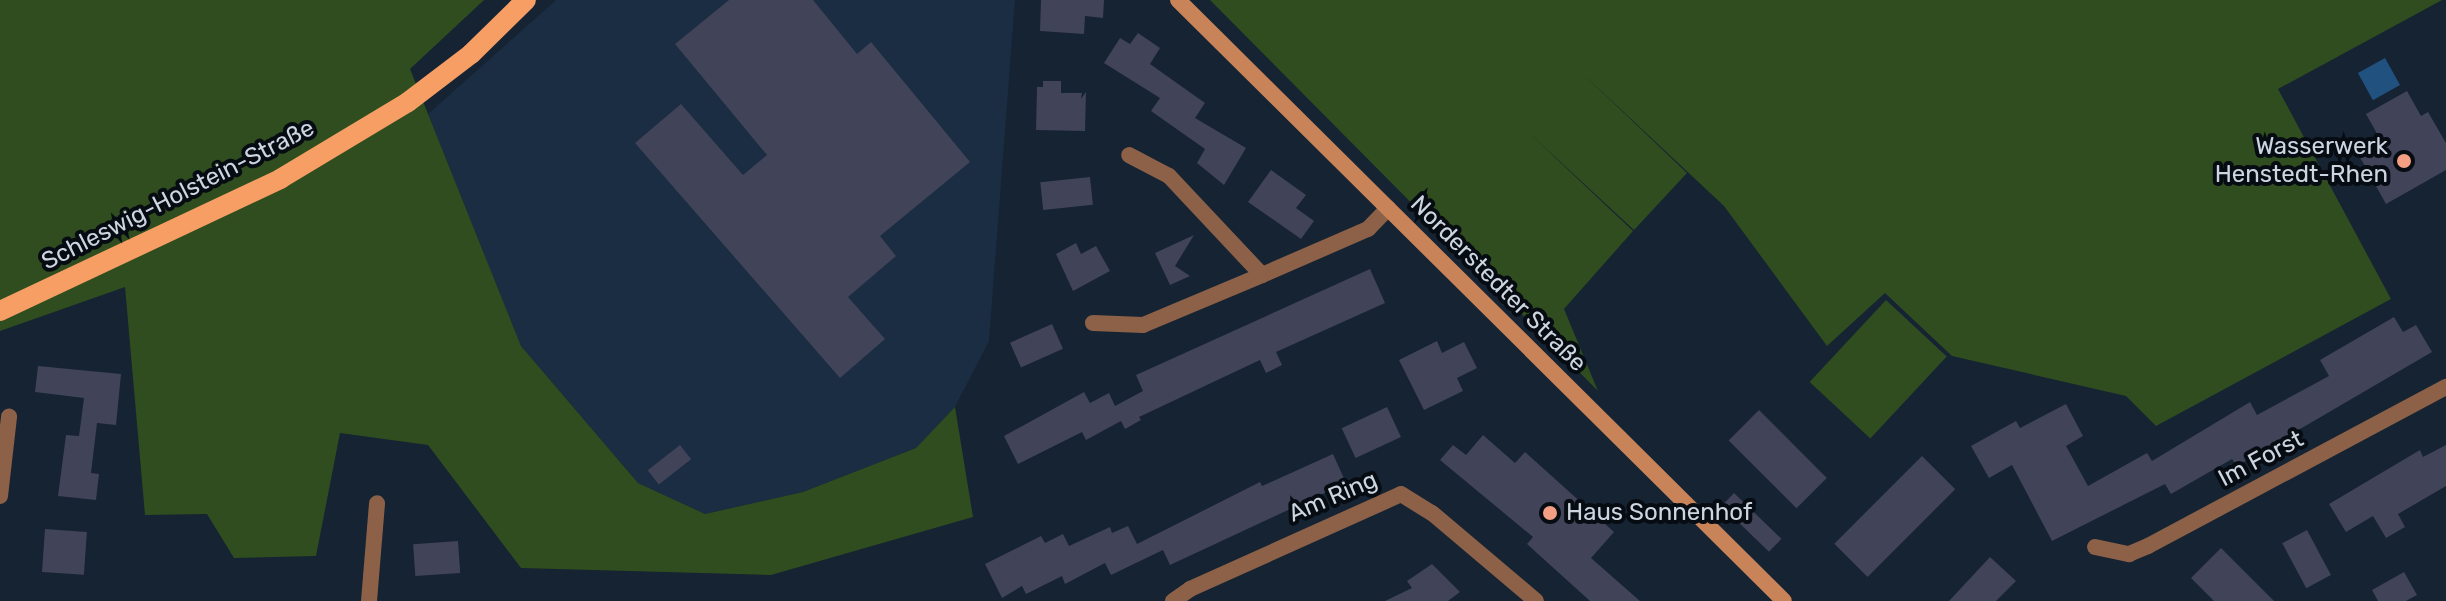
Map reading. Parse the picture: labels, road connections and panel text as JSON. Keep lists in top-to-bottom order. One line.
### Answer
{"streets":{"main road":["Schleswig-Holstein-Straße"],"street":["Norderstedter Straße","Im Forst","Am Ring"]},"places":["Wasserwerk Henstedt-Rhen","Haus Sonnenhof"]}
